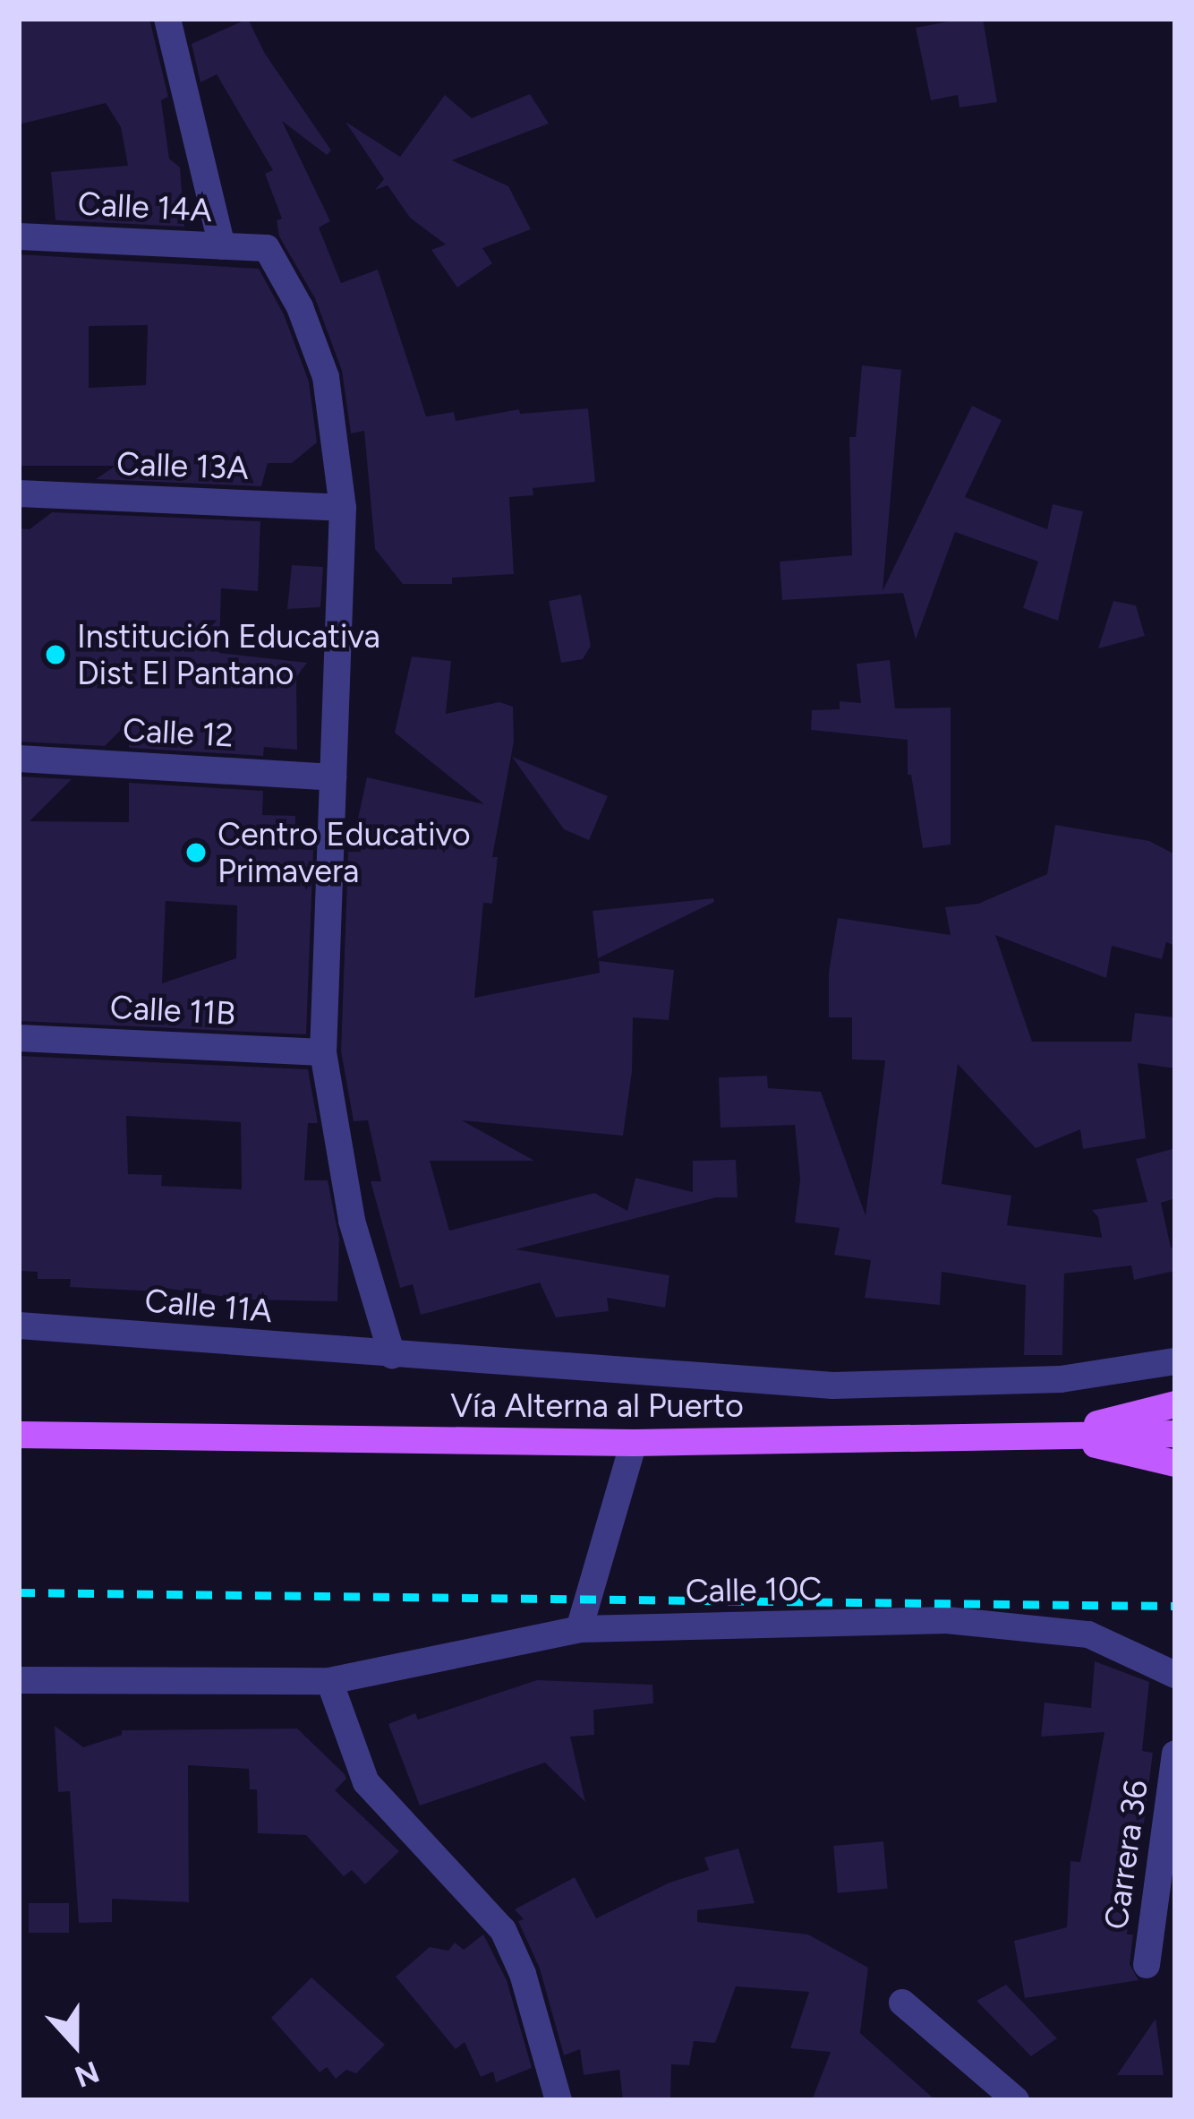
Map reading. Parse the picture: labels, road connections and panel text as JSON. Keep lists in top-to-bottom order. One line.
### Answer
{"streets":{"main road":["Vía Alterna al Puerto"],"street":["Calle 14A","Calle 13A","Calle 12","Calle 11B","Calle 11A","Calle 10C","Carrera 36"]},"crossings":[["Calle 14A","Calle 13A"]],"places":["Institución Educativa Dist El Pantano","Centro Educativo Primavera"],"north":"bottom"}
